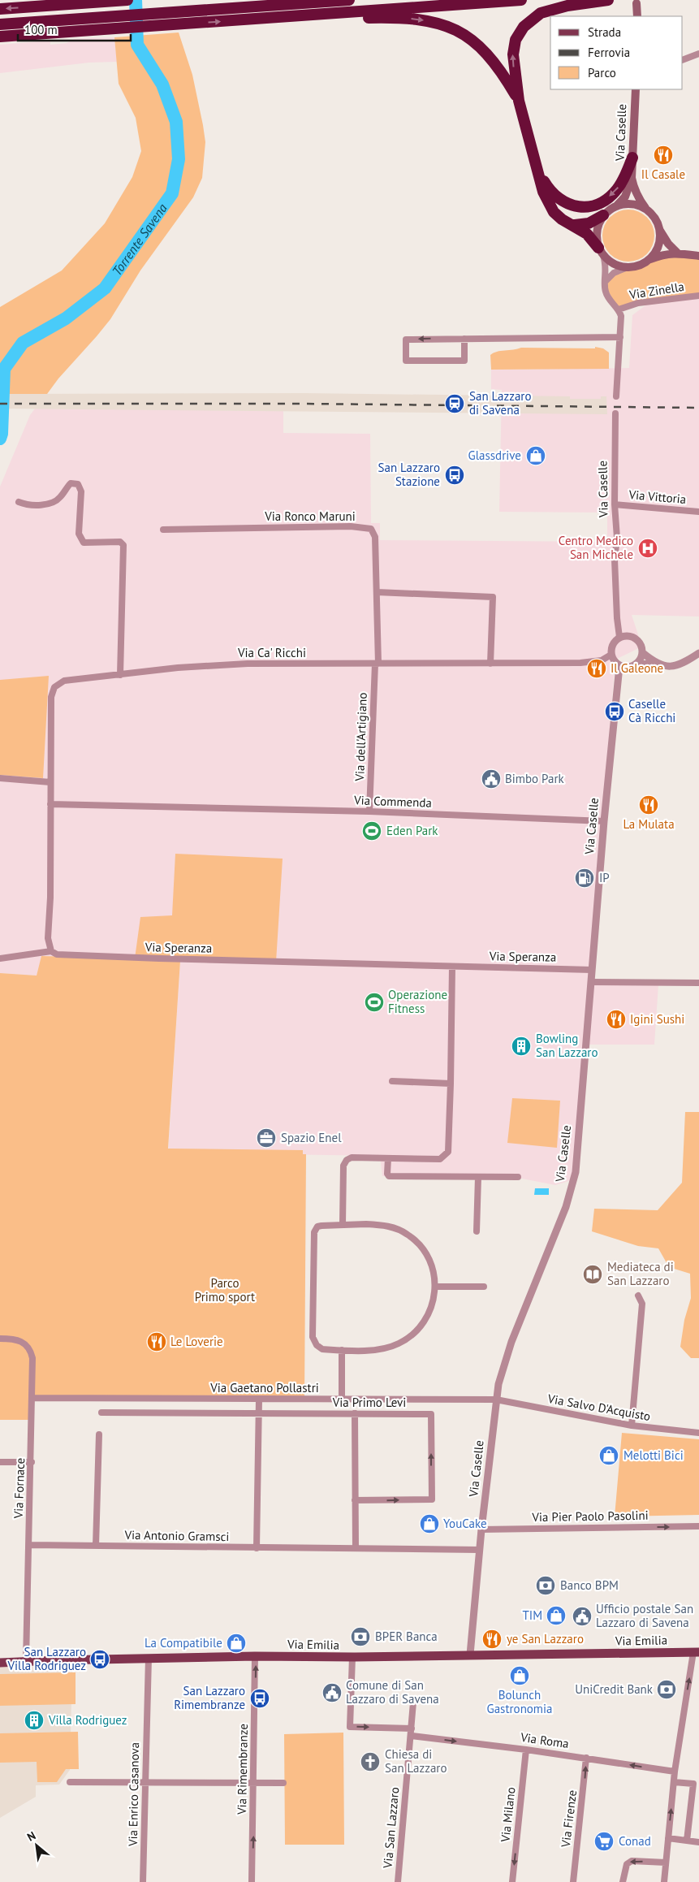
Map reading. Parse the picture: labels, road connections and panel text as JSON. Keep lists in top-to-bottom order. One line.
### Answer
{"streets":{"main road":["Via Caselle","Via Emilia"],"street":["Via Zinella","Via Vittoria","Via Ronco Maruni","Via Ca' Ricchi","Via dell'Artigiano","Via Commenda","Via Speranza","Via Gaetano Pollastri","Via Primo Levi","Via Salvo D'Acquisto","Via Fornace","Via Pier Paolo Pasolini","Via Antonio Gramsci","Via Roma","Via Rimembranze","Via Enrico Casanova","Via Milano","Via Firenze","Via San Lazzaro"]},"crossings":[["Via Caselle","Via Vittoria"],["Via Caselle","Via Ca' Ricchi"],["Via Caselle","Via Commenda"],["Via Caselle","Via Speranza"],["Via Caselle","Via Gaetano Pollastri"],["Via Caselle","Via Salvo D'Acquisto"],["Via Caselle","Via Pier Paolo Pasolini"],["Via Caselle","Via Antonio Gramsci"],["Via Caselle","Via Emilia"],["Via Ronco Maruni","Via Ca' Ricchi"],["Via Ronco Maruni","Via dell'Artigiano"],["Via Ca' Ricchi","Via dell'Artigiano"],["Via dell'Artigiano","Via Commenda"],["Via Gaetano Pollastri","Via Salvo D'Acquisto"],["Via Gaetano Pollastri","Via Fornace"],["Via Fornace","Via Antonio Gramsci"],["Via Fornace","Via Emilia"],["Via Emilia","Via Rimembranze"],["Via Emilia","Via Enrico Casanova"],["Via Roma","Via Milano"],["Via Roma","Via Firenze"],["Via Roma","Via San Lazzaro"]],"one_way":["Via Pier Paolo Pasolini","Via Rimembranze","Via Milano","Via Firenze"],"water":["Torrente Savena"],"parks":["Parco Primo sport"],"places":{"restaurant":["Il Casale","Il Galeone","La Mulata","Igini Sushi","Le Loverie","ye San Lazzaro"],"station":["San Lazzaro di Savena"],"shop":["Glassdrive","Melotti Bici","YouCake","TIM","La Compatibile","Bolunch Gastronomia"],"bus stop":["San Lazzaro Stazione","Caselle Cà Ricchi","San Lazzaro Villa Rodriguez","San Lazzaro Rimembranze"],"hospital":["Centro Medico San Michele"],"public building":["Bimbo Park","Ufficio postale San Lazzaro di Savena","Comune di San Lazzaro di Savena"],"sports":["Eden Park","Operazione Fitness"],"fuel station":["IP"],"building":["Bowling San Lazzaro","Villa Rodriguez"],"office":["Spazio Enel"],"library":["Mediateca di San Lazzaro"],"bank":["Banco BPM","BPER Banca","UniCredit Bank"],"church":["Chiesa di San Lazzaro"],"supermarket":["Conad"]},"legend":["Strada","Ferrovia","Parco"],"scale_bar":"100 m","north":"top left"}
